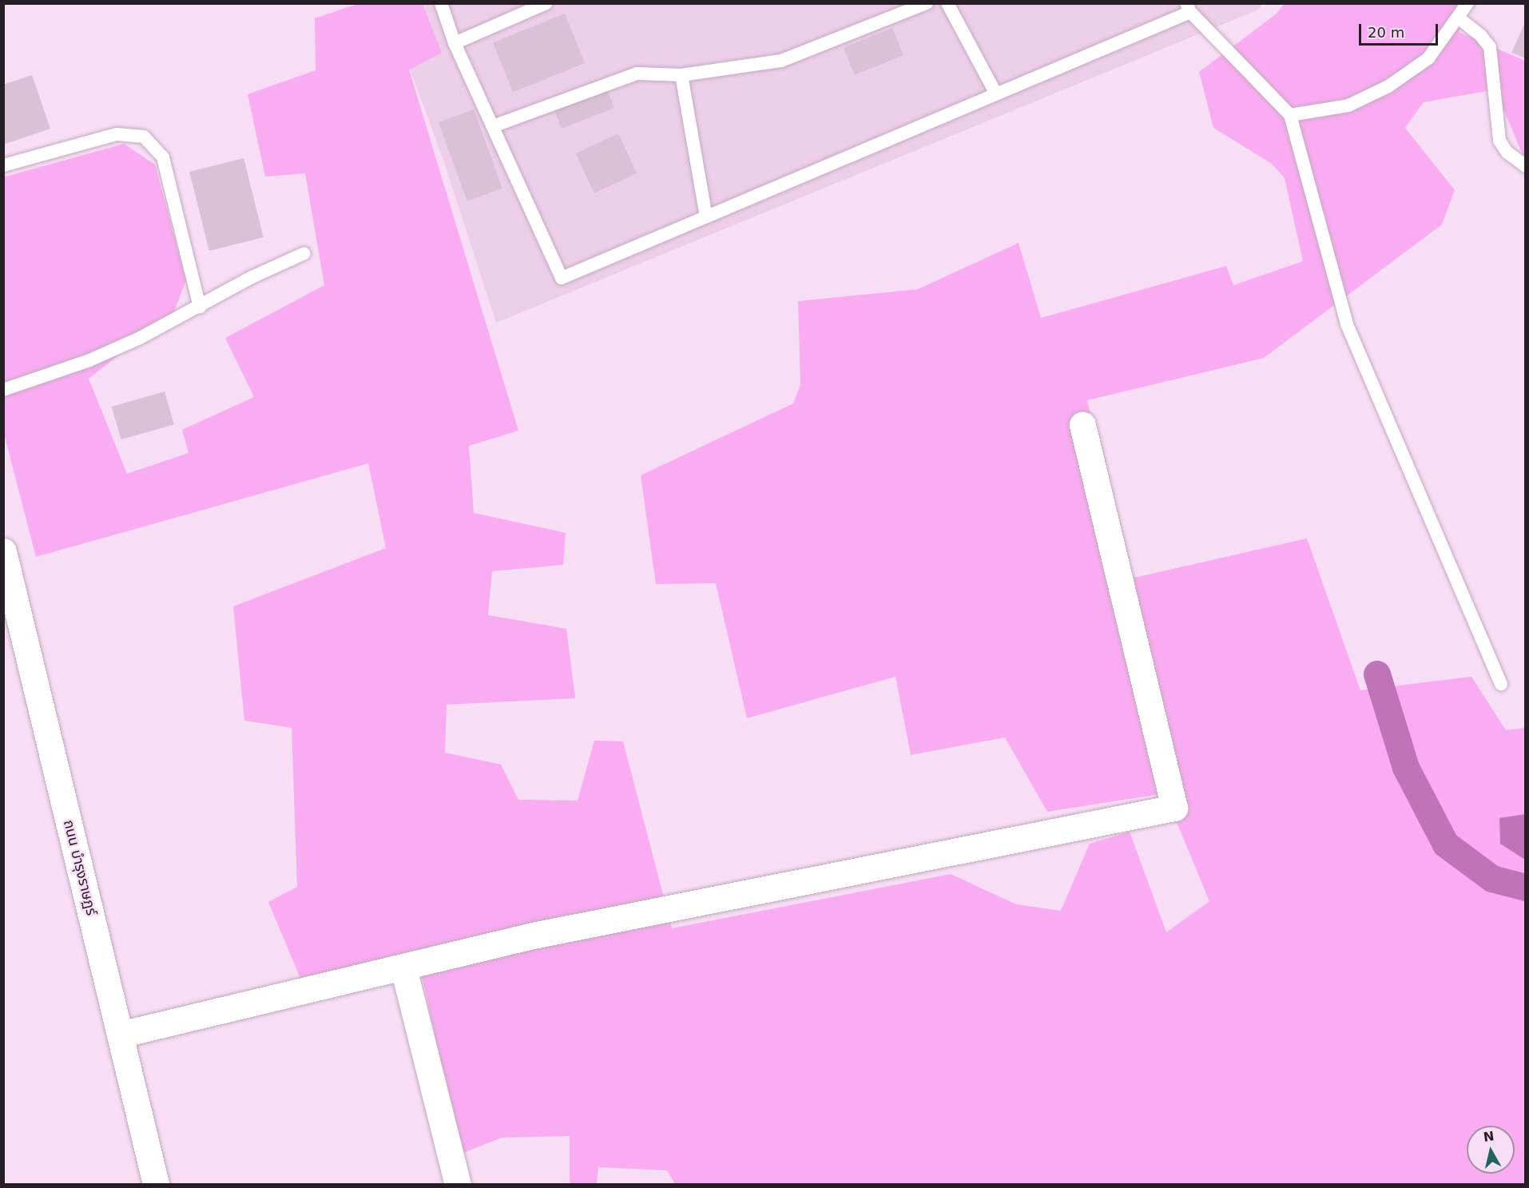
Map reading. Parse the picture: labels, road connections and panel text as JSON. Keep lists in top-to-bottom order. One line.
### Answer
{"streets":{"street":["ถนน บำรุงราษฏร์"]},"scale_bar":"20 m","north":"top"}
